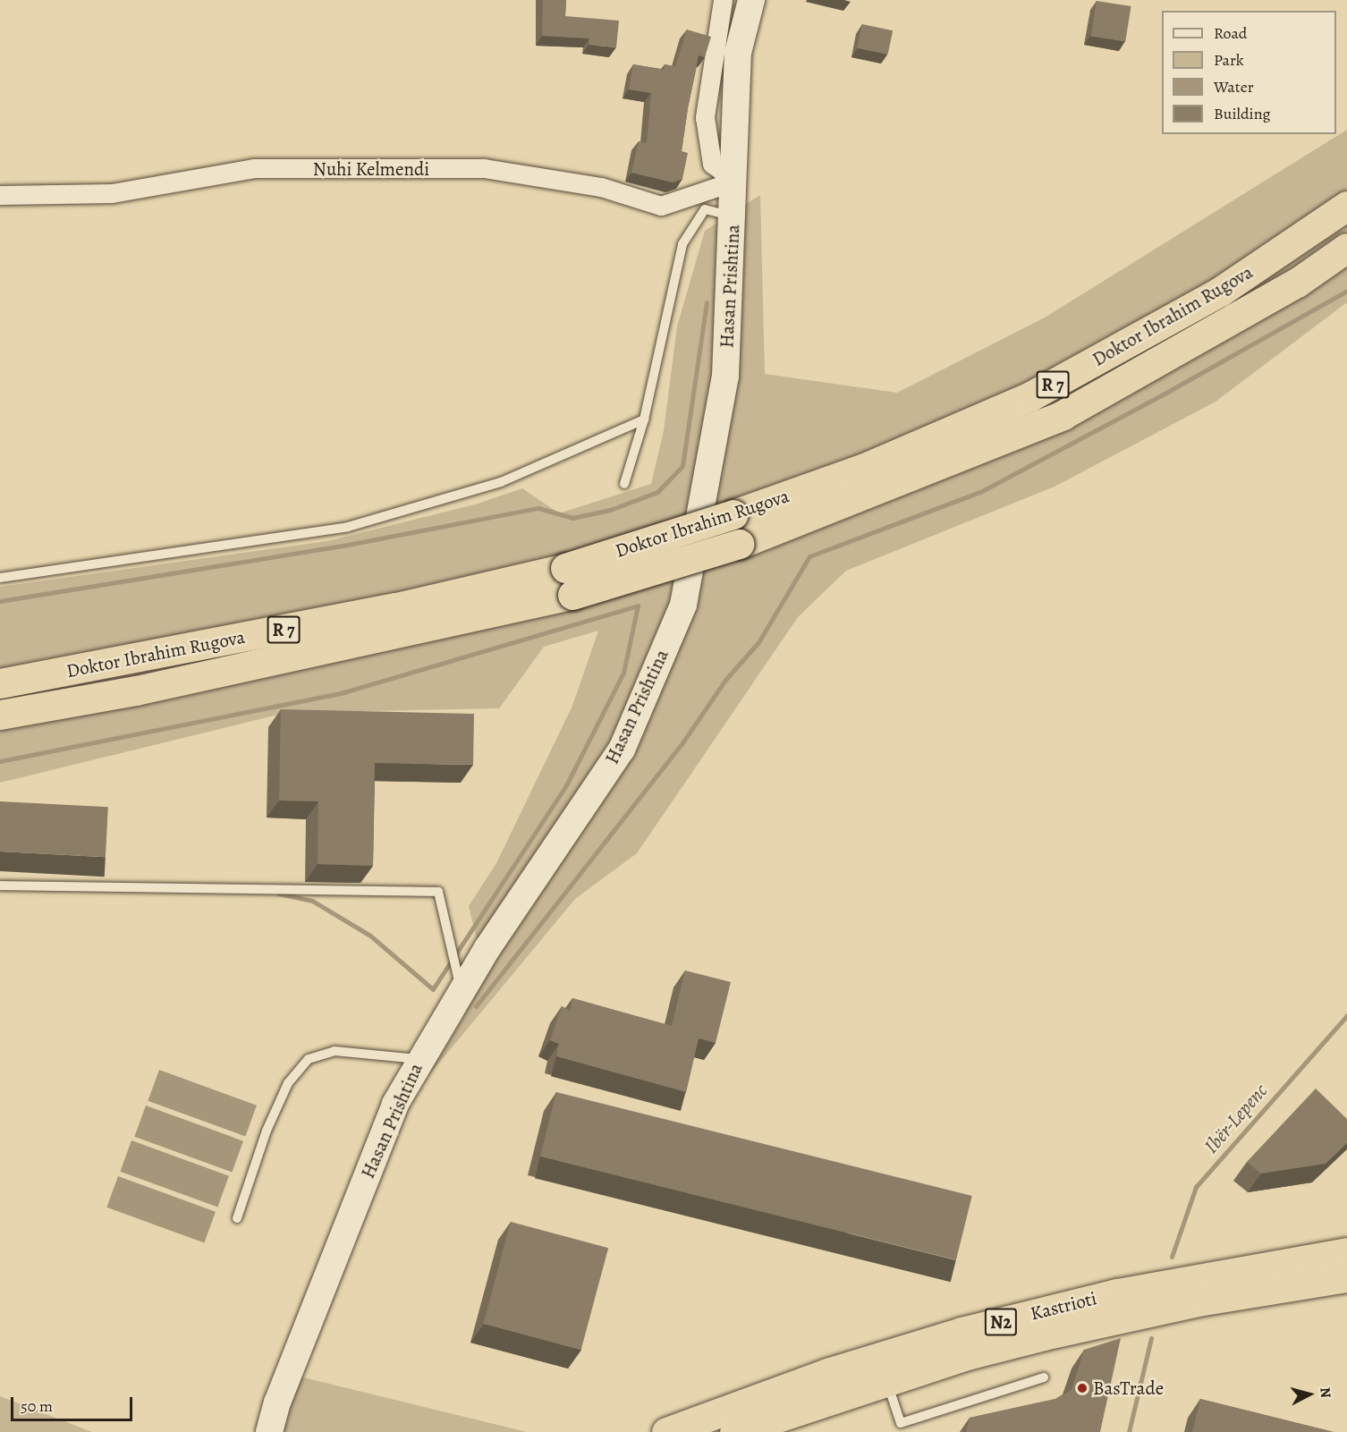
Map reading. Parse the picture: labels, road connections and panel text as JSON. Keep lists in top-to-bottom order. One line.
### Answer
{"streets":{"highway":["Doktor Ibrahim Rugova","R 7","Kastrioti","N2"],"main road":["Hasan Prishtina"],"street":["Nuhi Kelmendi"]},"crossings":[["Nuhi Kelmendi","Hasan Prishtina"]],"water":["Ibër-Lepenc"],"places":["BasTrade"],"legend":["Road","Park","Water","Building"],"scale_bar":"50 m","north":"right"}
